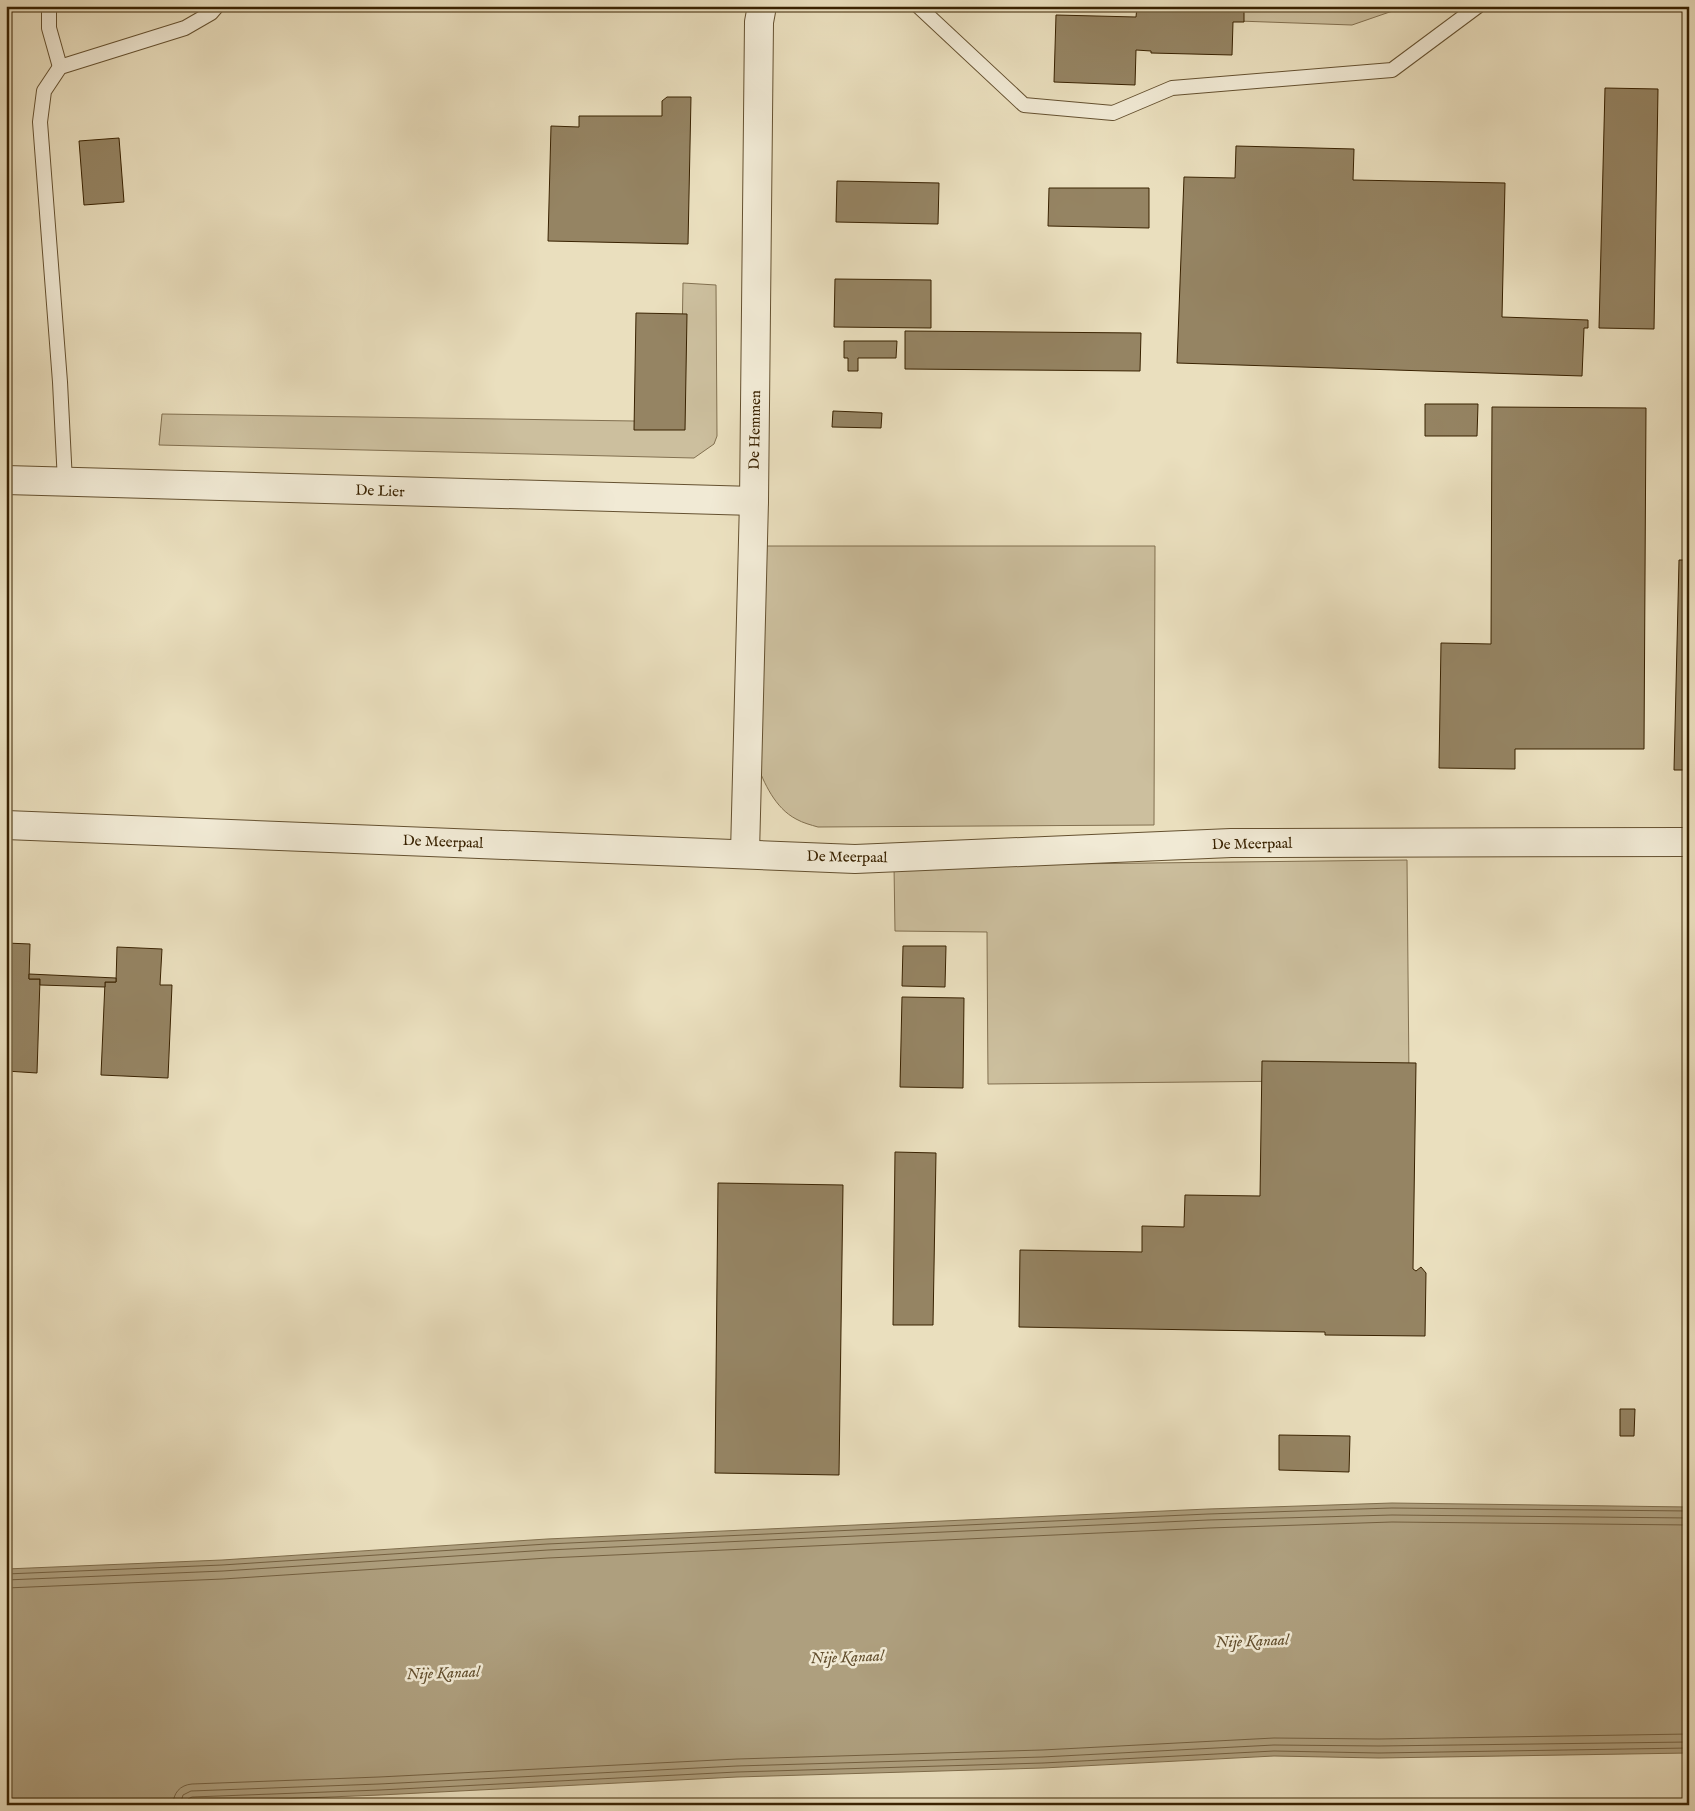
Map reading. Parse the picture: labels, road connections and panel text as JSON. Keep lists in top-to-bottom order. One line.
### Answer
{"streets":{"street":["De Hemmen","De Lier","De Meerpaal"]},"crossings":[["De Hemmen","De Lier"],["De Hemmen","De Meerpaal"]],"water":["Nije Kanaal"]}
